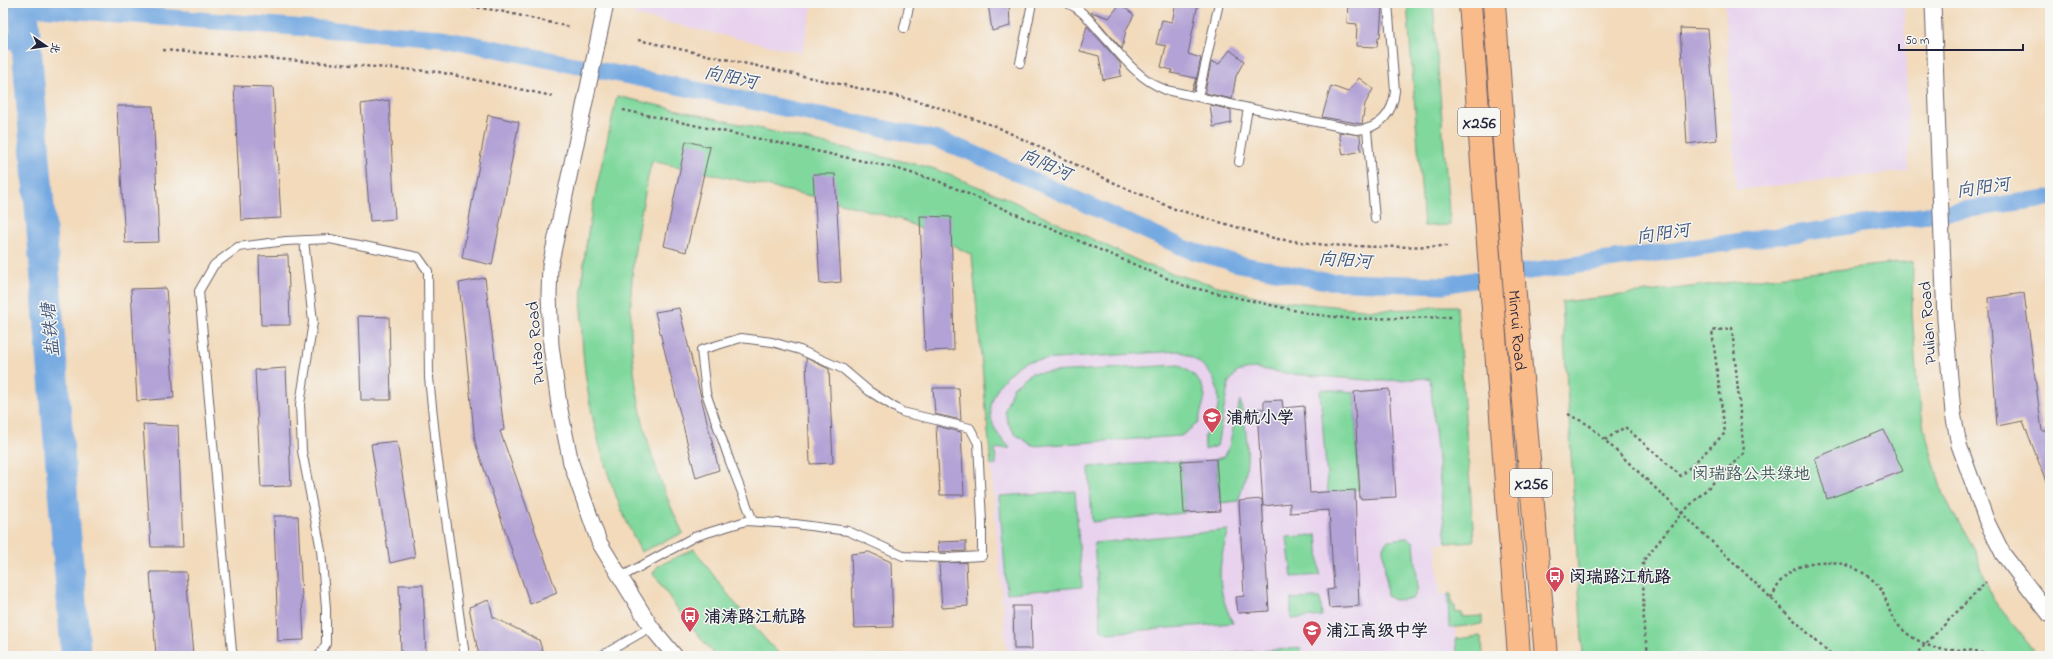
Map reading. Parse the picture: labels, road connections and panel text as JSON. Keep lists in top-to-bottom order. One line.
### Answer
{"streets":{"main road":["X256","Minrui Road"],"street":["Pulian Road","Putao Road"]},"water":["向阳河","盐铁塘"],"parks":["闵瑞路公共绿地"],"places":{"school or university":["浦航小学","浦江高级中学"],"bus stop":["闵瑞路江航路","浦涛路江航路"]},"scale_bar":"50 m","north":"right"}
